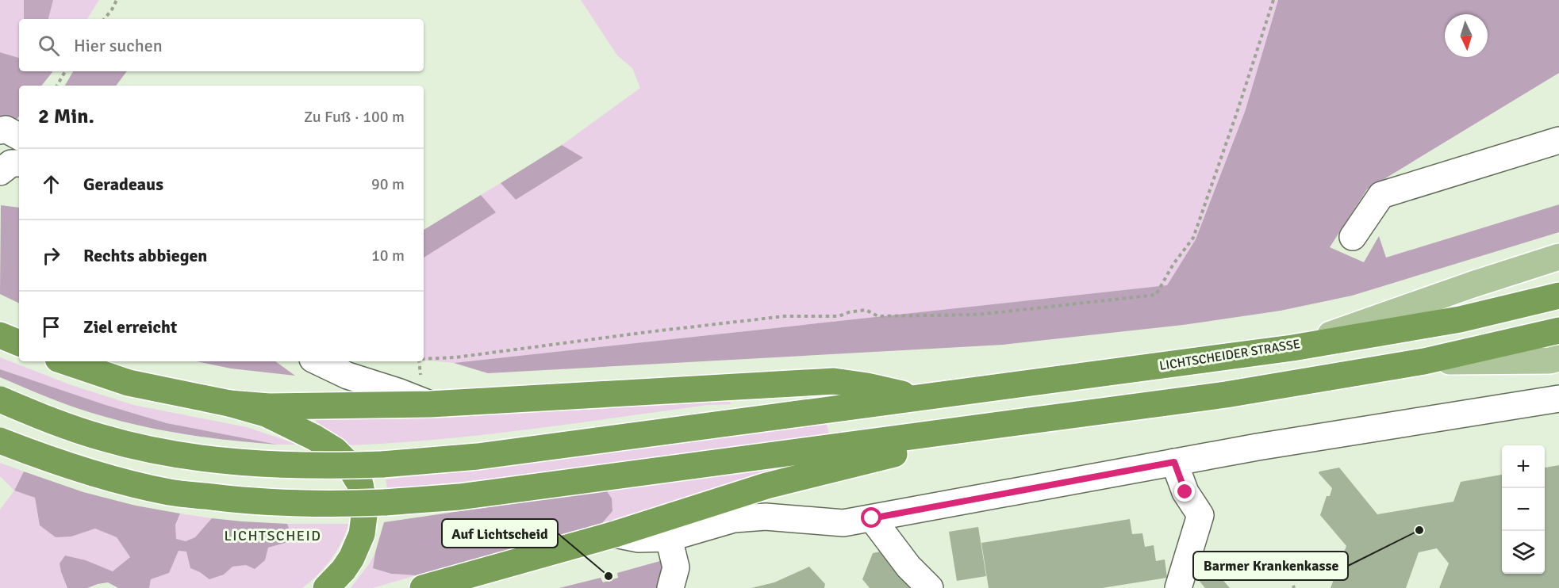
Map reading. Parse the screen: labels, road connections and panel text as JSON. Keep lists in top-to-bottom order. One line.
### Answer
{"streets":{"highway":["LICHTSCHEIDER STRASSE"]},"districts":["LICHTSCHEID"],"places":["Barmer Krankenkasse","Auf Lichtscheid"],"north":"bottom","page":{"search":"Hier suchen","heading":["2 Min.","Zu Fuß · 100 m"],"list":[["Geradeaus","90 m"],["Rechts abbiegen","10 m"],"Ziel erreicht"],"map_buttons":["+","−"]}}
